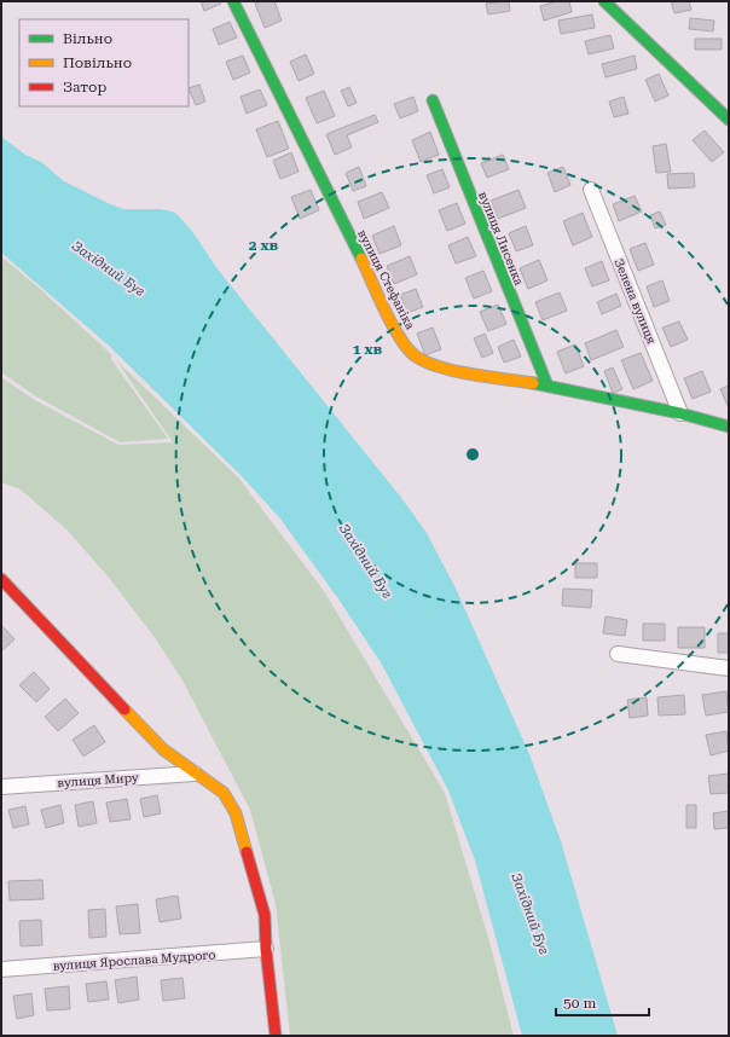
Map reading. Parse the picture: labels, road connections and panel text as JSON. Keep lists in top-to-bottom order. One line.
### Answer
{"streets":{"street":["вулиця Лисенка","вулиця Стефаніка","Зелена вулиця","вулиця Миру","вулиця Ярослава Мудрого"]},"crossings":[["вулиця Лисенка","вулиця Стефаніка"],["вулиця Стефаніка","Зелена вулиця"]],"water":["Західний Буг"],"legend":["Вільно","Повільно","Затор"],"scale_bar":"50 m","rings":["2 хв","1 хв"]}
